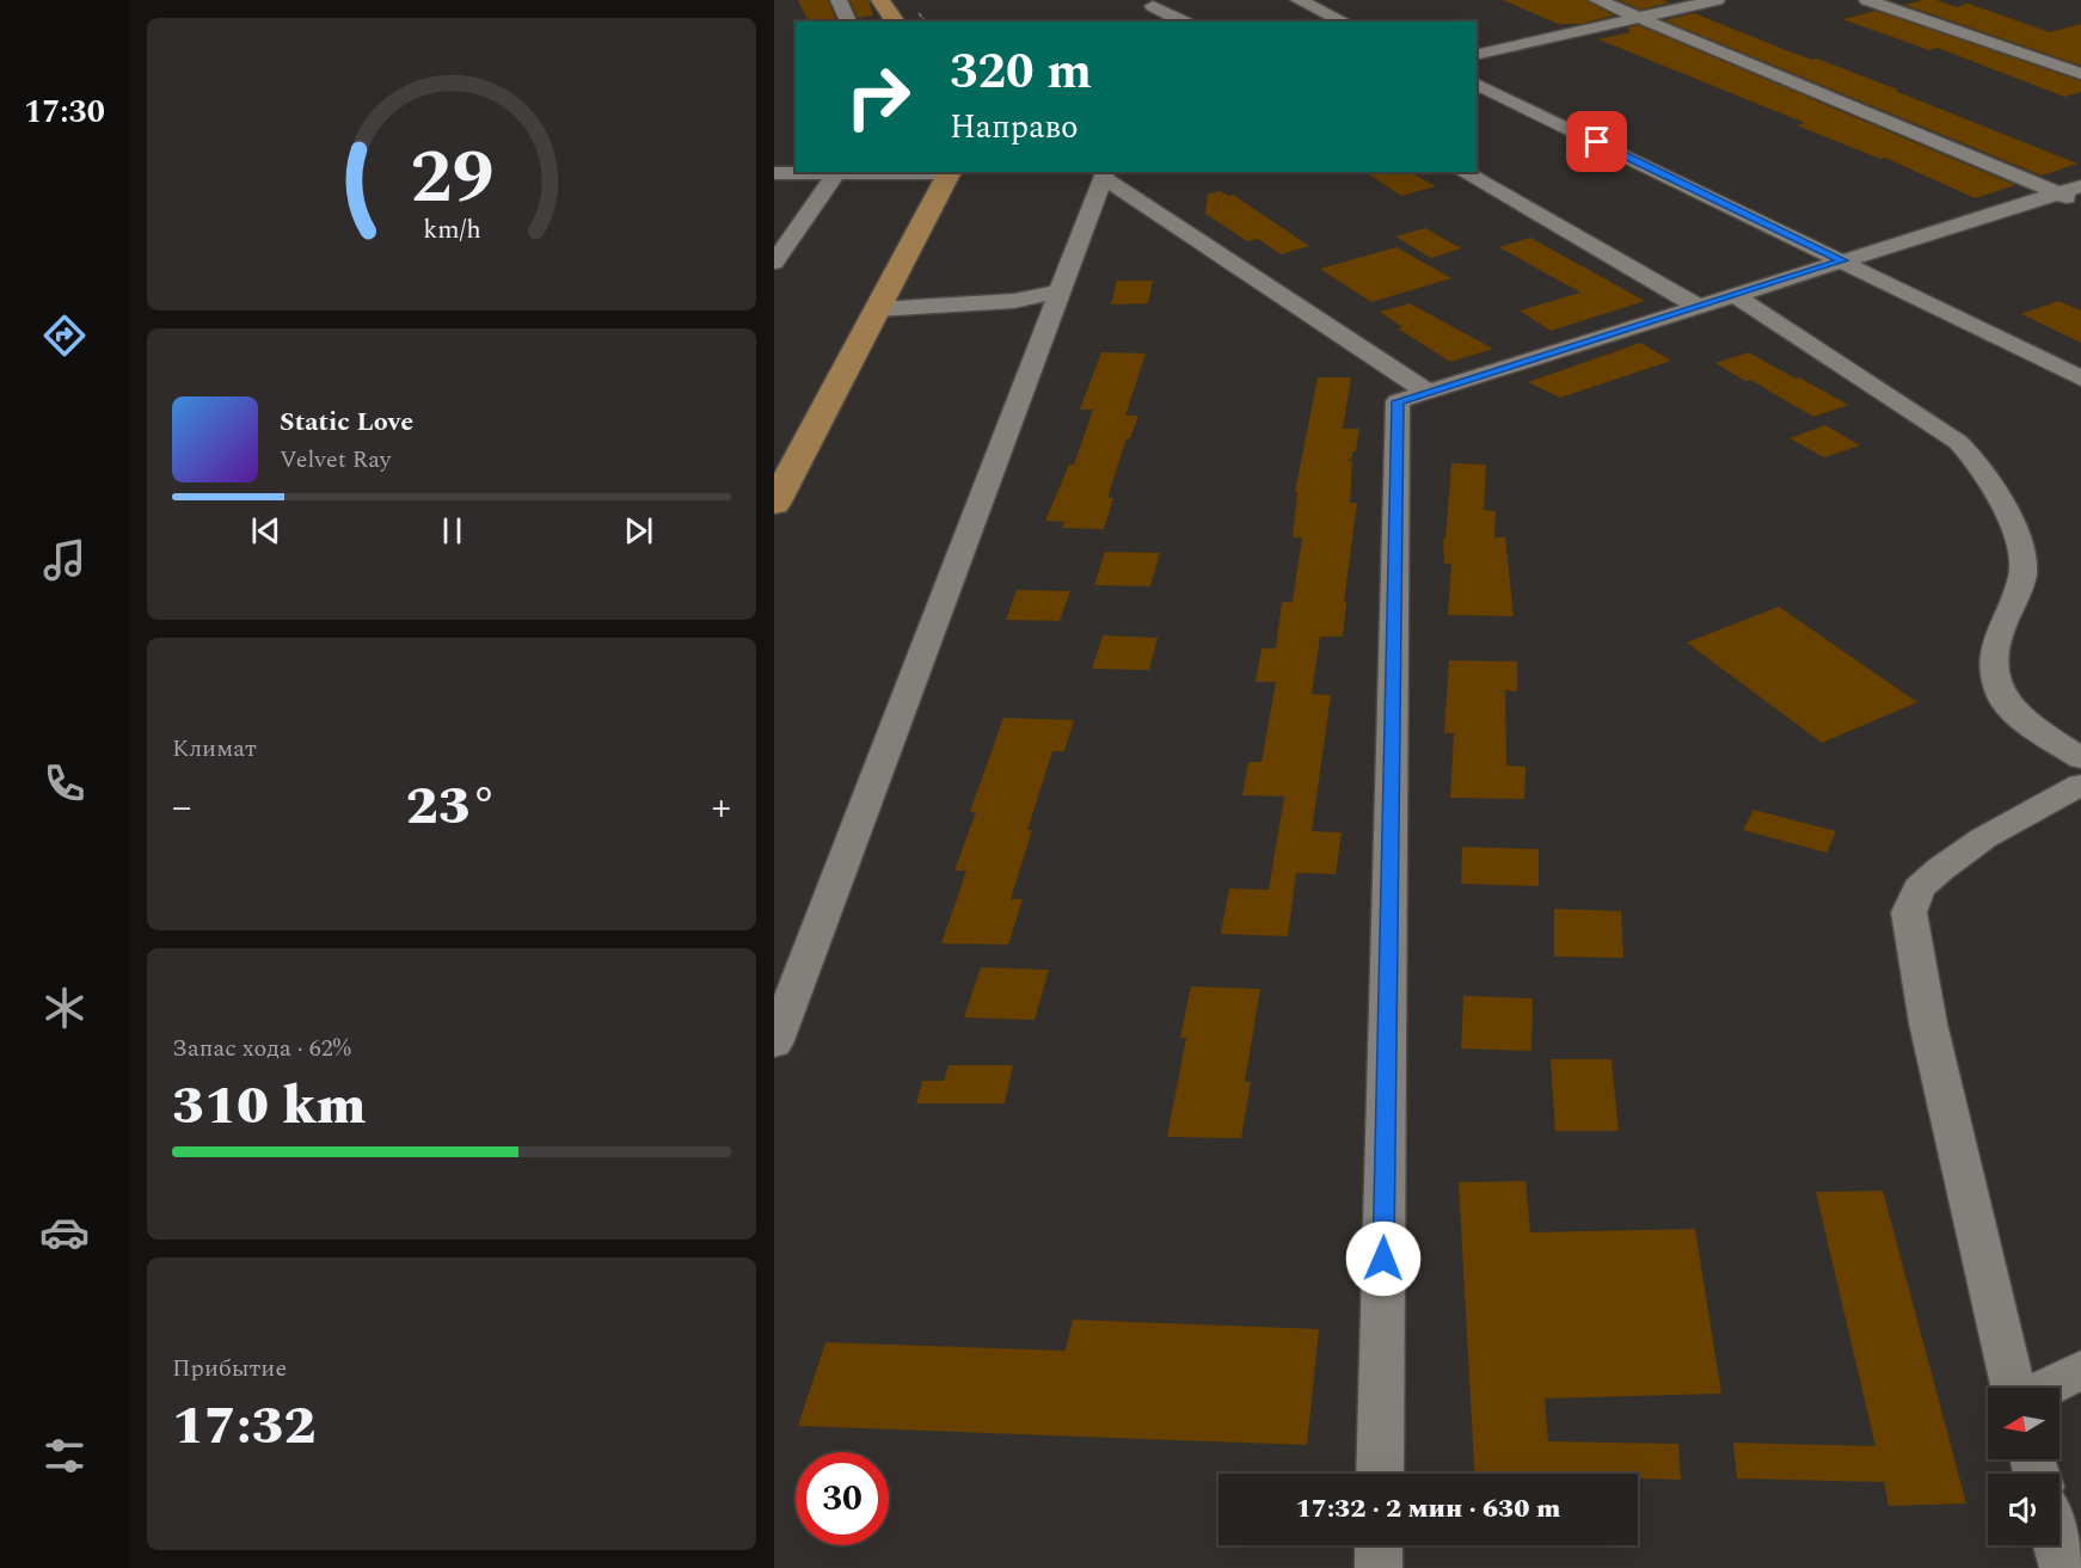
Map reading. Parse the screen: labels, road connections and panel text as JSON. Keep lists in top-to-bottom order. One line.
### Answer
{"north":"left","page":{"tabs":"17:30","turn":["320 m","Направо"],"song":["Static Love","Velvet Ray"],"tile":["Климат",["Запас хода · 62%","310 km"],["Прибытие","17:32"]],"heat":["−","23°","+"],"limit":"30","trip":"17:32 · 2 мин · 630 m","gauge":["29","km/h"]}}
